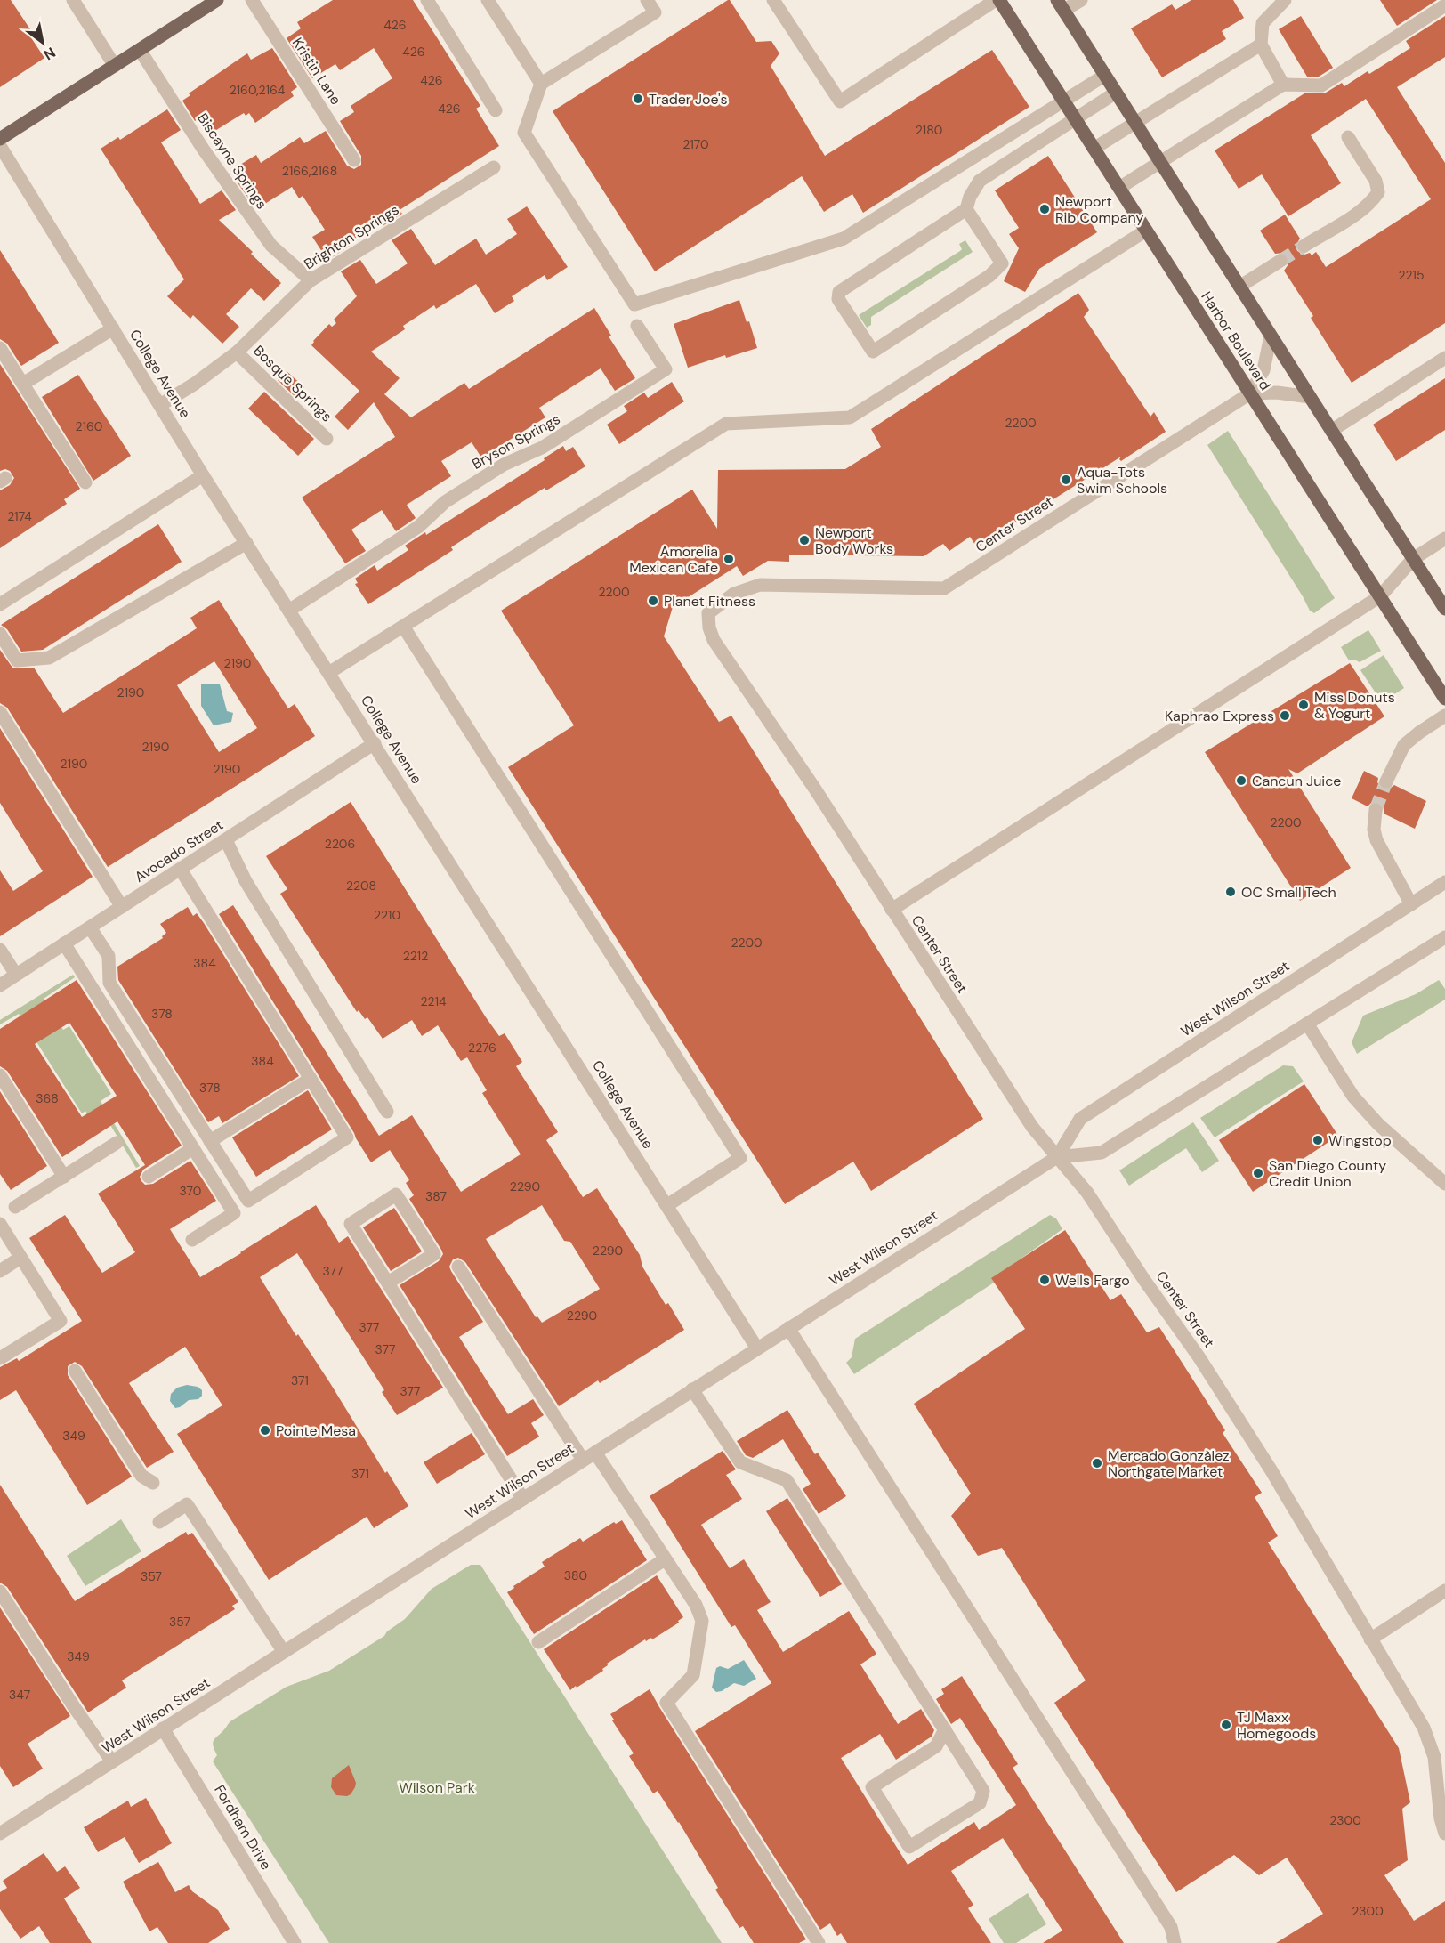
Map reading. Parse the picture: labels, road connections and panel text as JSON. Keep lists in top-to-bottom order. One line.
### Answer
{"streets":{"main road":["Harbor Boulevard"],"street":["Kristin Lane","Biscayne Springs","Brighton Springs","College Avenue","Bosque Springs","Bryson Springs","Center Street","Avocado Street","West Wilson Street","Fordham Drive"]},"crossings":[["Biscayne Springs","Brighton Springs"],["Brighton Springs","College Avenue"],["Brighton Springs","Bosque Springs"],["Harbor Boulevard","Center Street"],["College Avenue","Bryson Springs"],["College Avenue","Avocado Street"],["College Avenue","West Wilson Street"],["Center Street","West Wilson Street"],["West Wilson Street","Fordham Drive"]],"parks":["Wilson Park"],"places":["Trader Joe's","Newport Rib Company","Aqua-Tots Swim Schools","Newport Body Works","Amorelia Mexican Cafe","Planet Fitness","Miss Donuts & Yogurt","Kaphrao Express","Cancun Juice","OC Small Tech","Wingstop","San Diego County Credit Union","Wells Fargo","Pointe Mesa","Mercado Gonzàlez Northgate Market","TJ Maxx Homegoods"],"house_numbers":["426","426","426","2160,2164","426","2180","2170","2166,2168","2215","2200","2160","2174","2200","2190","2190","2190","2190","2190","2200","2206","2208","2210","2200","2212","384","2214","378","2276","384","378","368","2290","370","387","2290","377","2290","377","377","371","377","349","371","380","357","357","349","347","2300","2300"],"north":"bottom right"}
